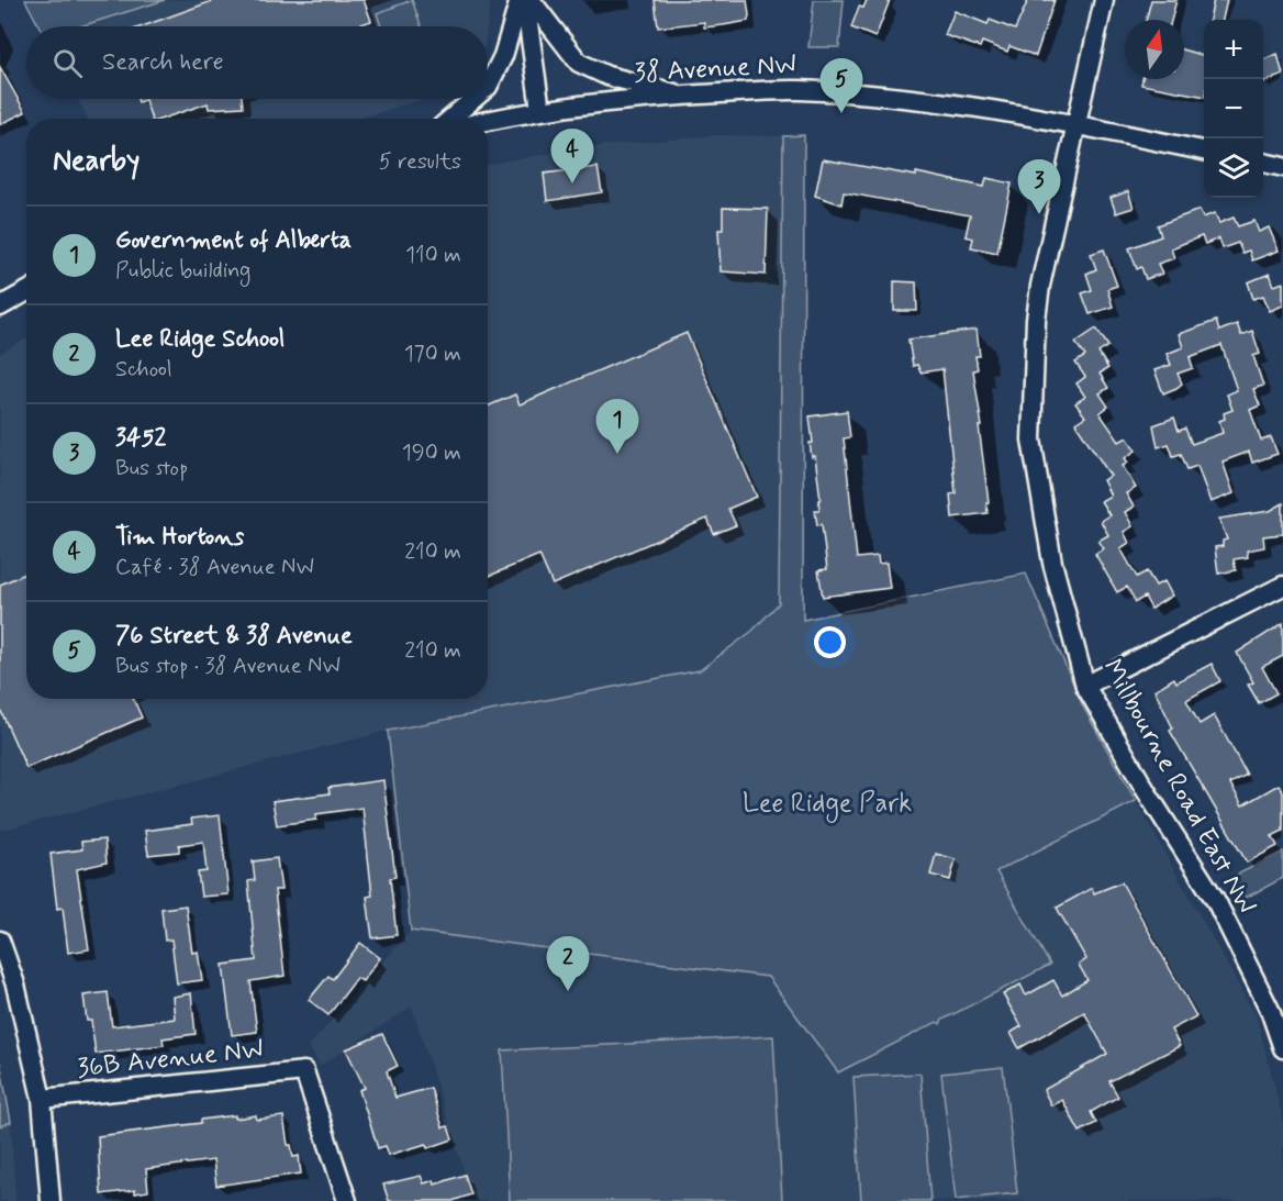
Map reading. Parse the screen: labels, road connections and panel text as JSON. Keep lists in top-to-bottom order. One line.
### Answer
{"streets":{"street":["38 Avenue NW","Millbourne Road East NW","36B Avenue NW"]},"crossings":[["38 Avenue NW","Millbourne Road East NW"]],"parks":["Lee Ridge Park"],"north":"top","page":{"map_buttons":["+","−"],"search":"Search here","pins":["5","4","3","1","2"],"heading":["Nearby","5 results"],"list":[{"mark":"1","name":"Government of Alberta","note":"Public building","value":"110 m"},{"mark":"2","name":"Lee Ridge School","note":"School","value":"170 m"},{"mark":"3","name":"3452","note":"Bus stop","value":"190 m"},{"mark":"4","name":"Tim Hortons","note":"Café · 38 Avenue NW","value":"210 m"},{"mark":"5","name":"76 Street & 38 Avenue","note":"Bus stop · 38 Avenue NW","value":"210 m"}]}}
